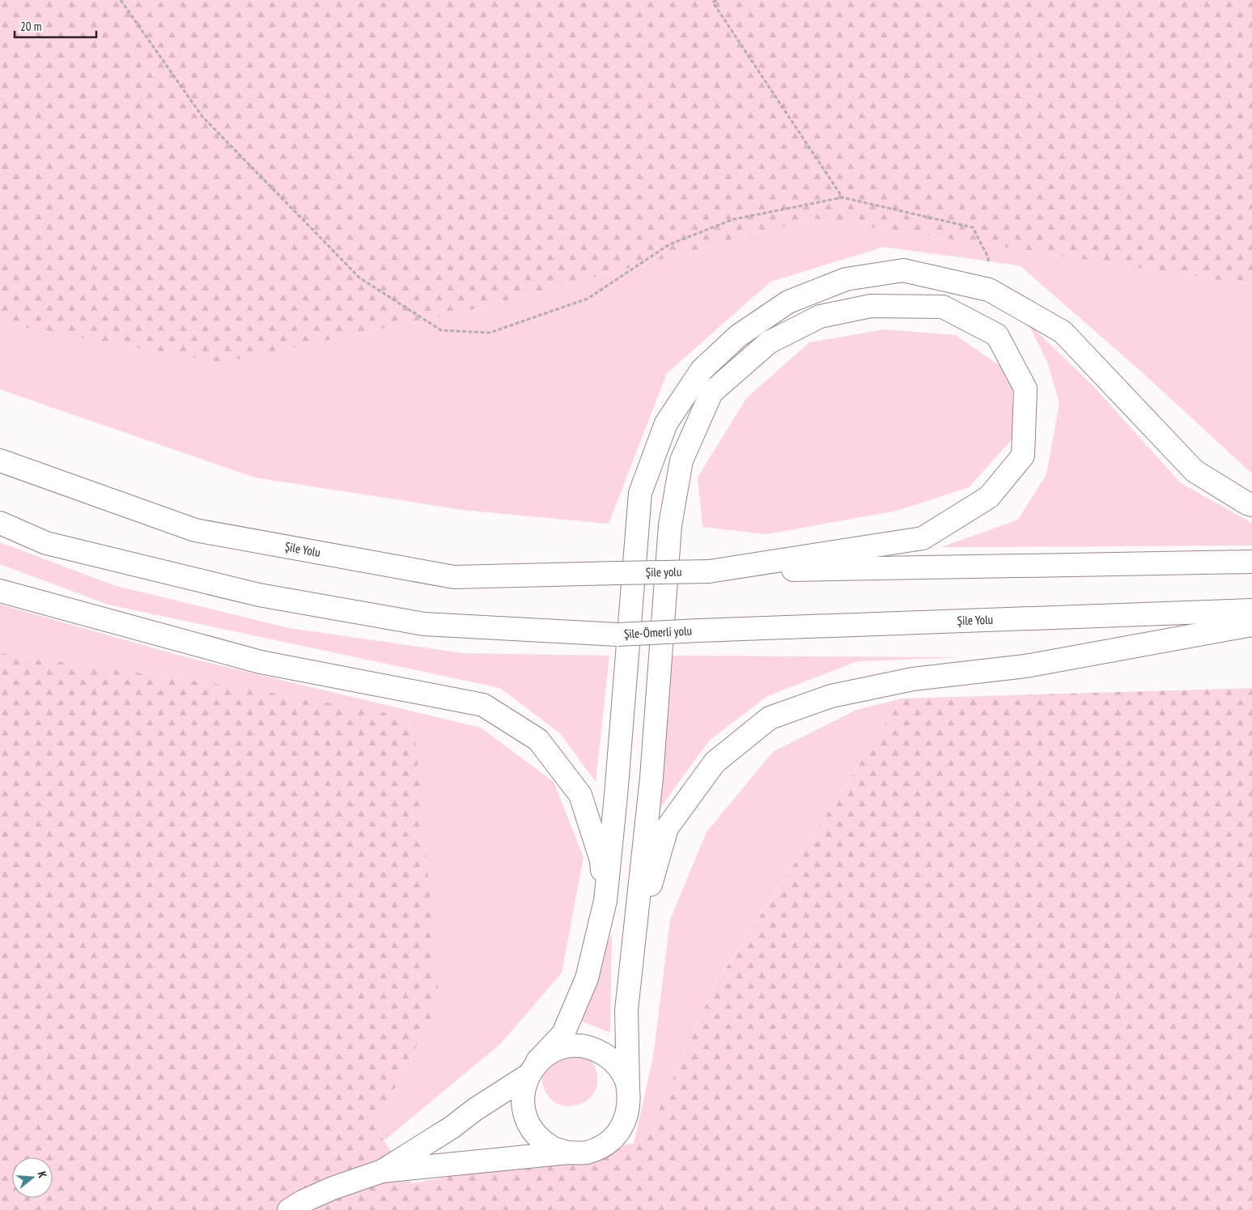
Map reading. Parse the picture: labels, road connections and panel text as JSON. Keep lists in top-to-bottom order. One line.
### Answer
{"streets":{"main road":["Şile Yolu","Şile yolu","Şile-Ömerli yolu"]},"crossings":[["Şile Yolu","Şile yolu"],["Şile Yolu","Şile-Ömerli yolu"]],"scale_bar":"20 m","north":"right"}
